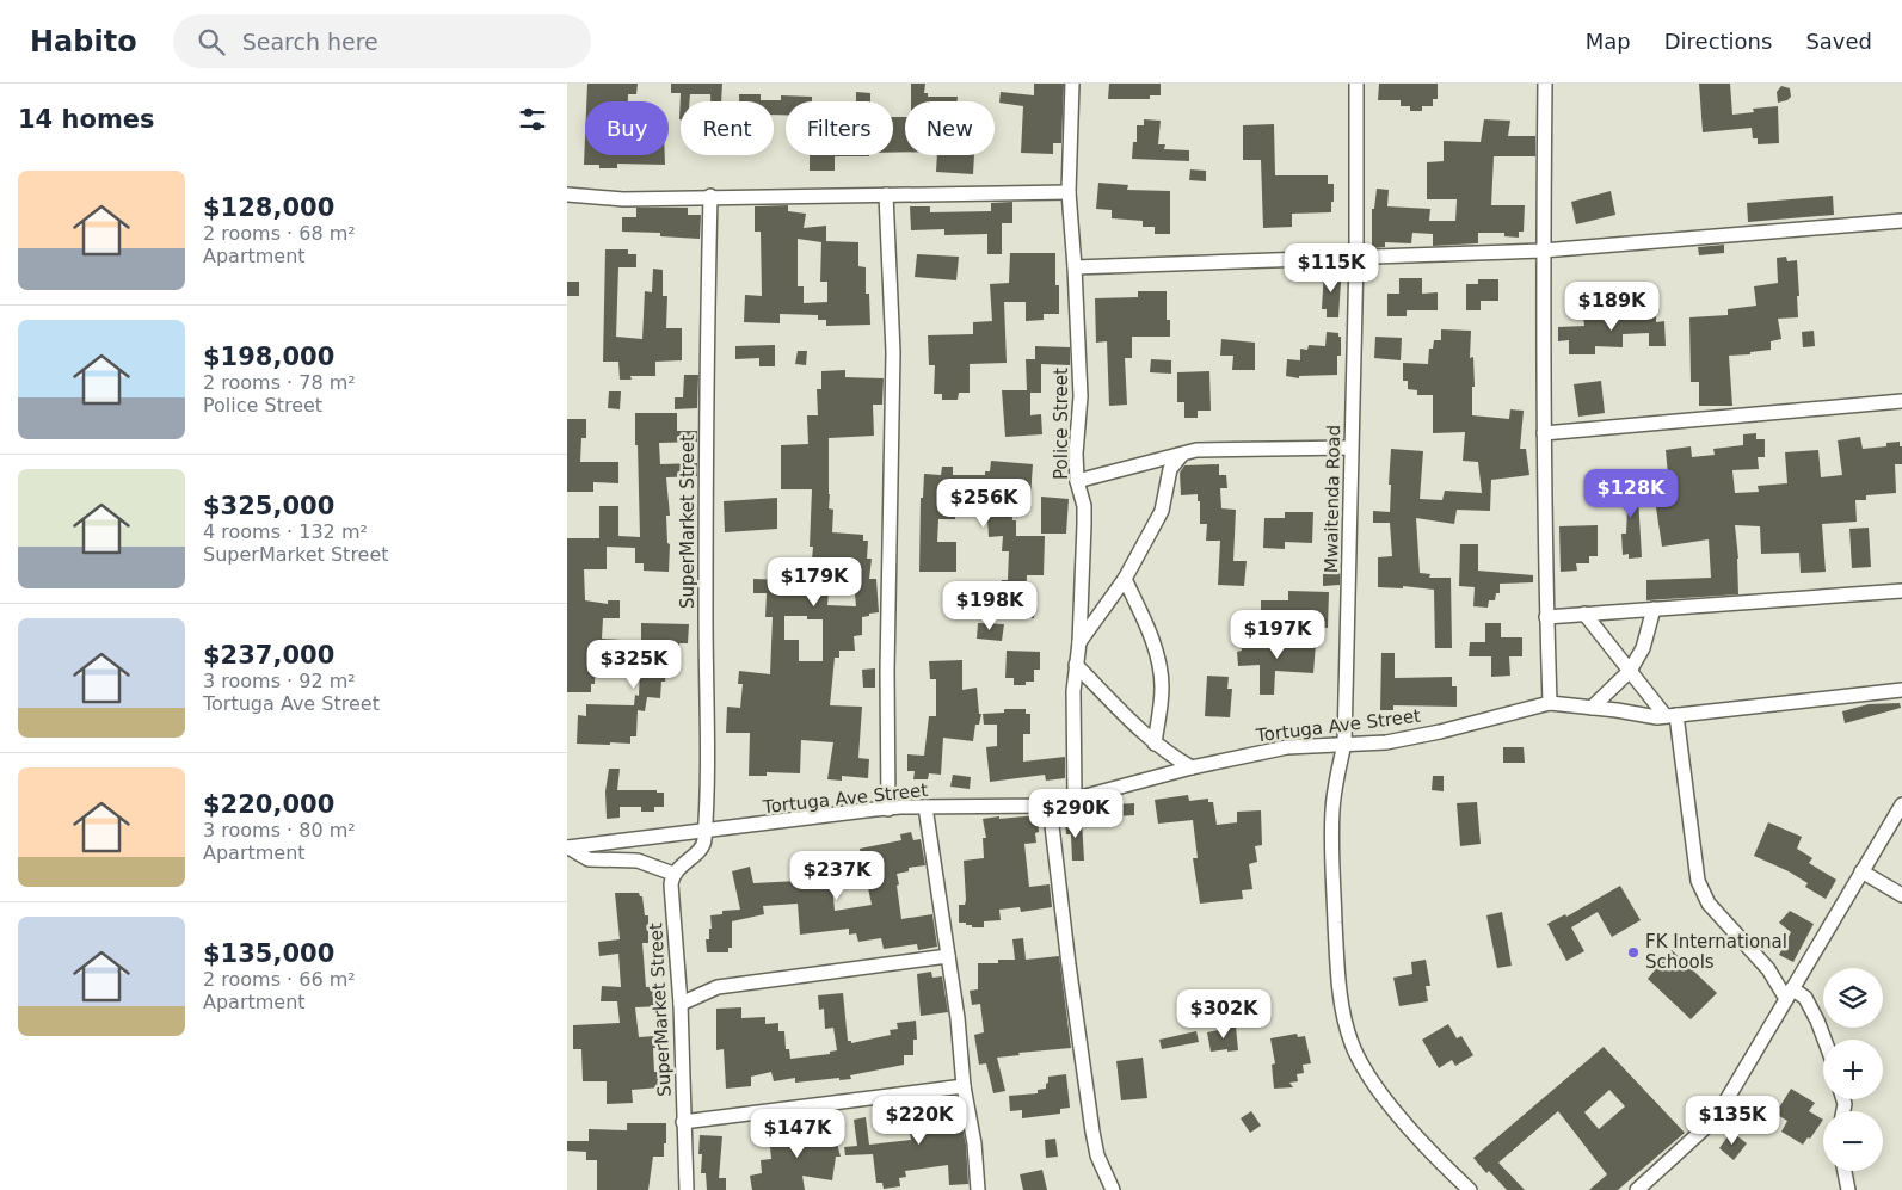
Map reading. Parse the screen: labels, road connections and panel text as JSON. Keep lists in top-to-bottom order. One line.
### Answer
{"streets":{"street":["Police Street","Mwaitenda Road","SuperMarket Street","Tortuga Ave Street"]},"crossings":[["Police Street","Tortuga Ave Street"],["Mwaitenda Road","Tortuga Ave Street"],["SuperMarket Street","Tortuga Ave Street"]],"places":["FK International Schools"],"page":{"header":"Habito","search":"Search here","nav":["Map","Directions","Saved"],"heading":"14 homes","chip":["Buy","Rent","Filters","New"],"list":[{"name":"$128,000","note":"2 rooms · 68 m² · Apartment"},{"name":"$198,000","note":"2 rooms · 78 m² · Police Street"},{"name":"$325,000","note":"4 rooms · 132 m² · SuperMarket Street"},{"name":"$237,000","note":"3 rooms · 92 m² · Tortuga Ave Street"},{"name":"$220,000","note":"3 rooms · 80 m² · Apartment"},{"name":"$135,000","note":"2 rooms · 66 m² · Apartment"}],"price":["$115K","$189K","$128K","$256K","$179K","$198K","$197K","$325K","$290K","$237K","$302K","$220K","$135K","$147K"],"map_buttons":["+","−"]}}
